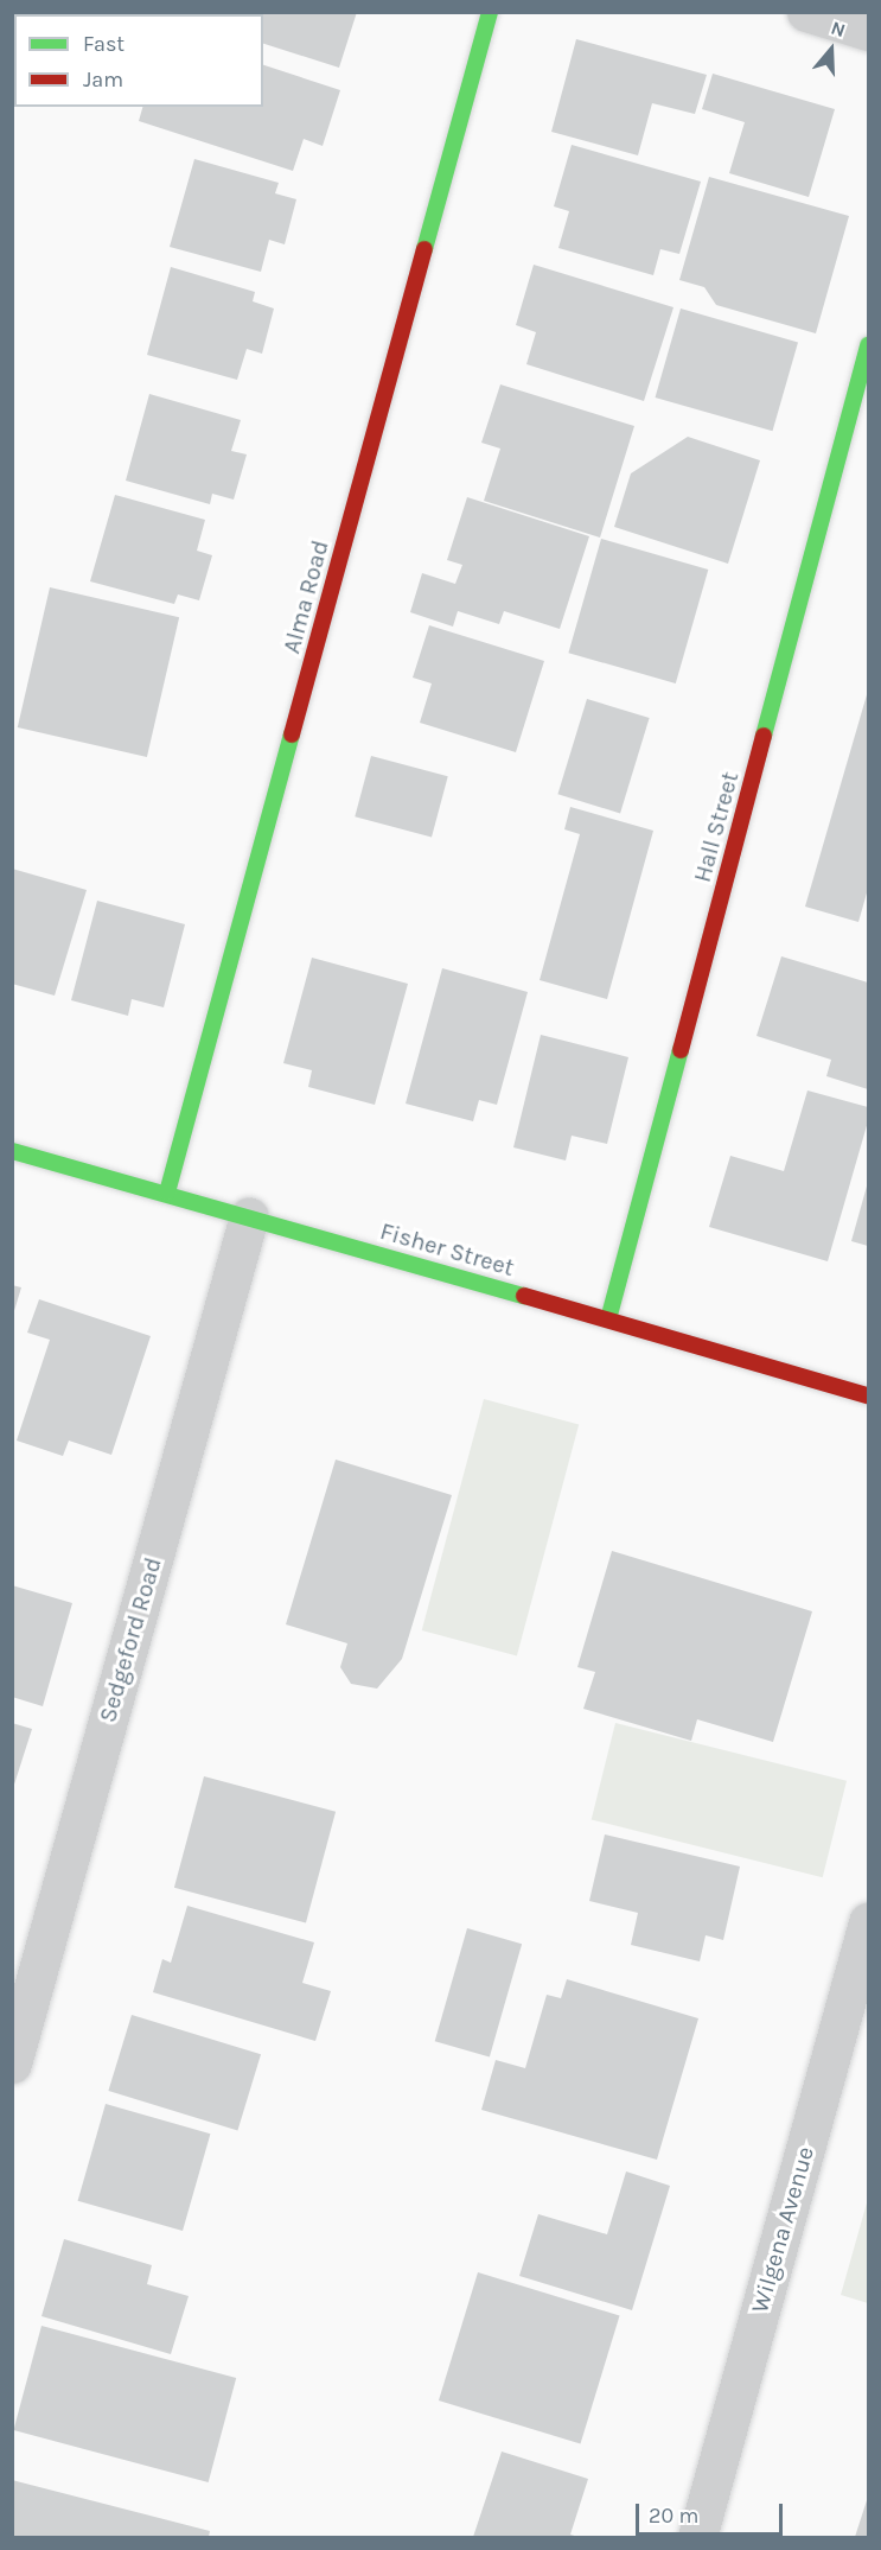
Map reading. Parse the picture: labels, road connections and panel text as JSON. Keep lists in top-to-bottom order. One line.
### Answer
{"streets":{"street":["Alma Road","Hall Street","Fisher Street","Sedgeford Road","Wilgena Avenue"]},"crossings":[["Alma Road","Fisher Street"],["Hall Street","Fisher Street"],["Fisher Street","Sedgeford Road"]],"legend":["Fast","Jam"],"scale_bar":"20 m","north":"top"}
